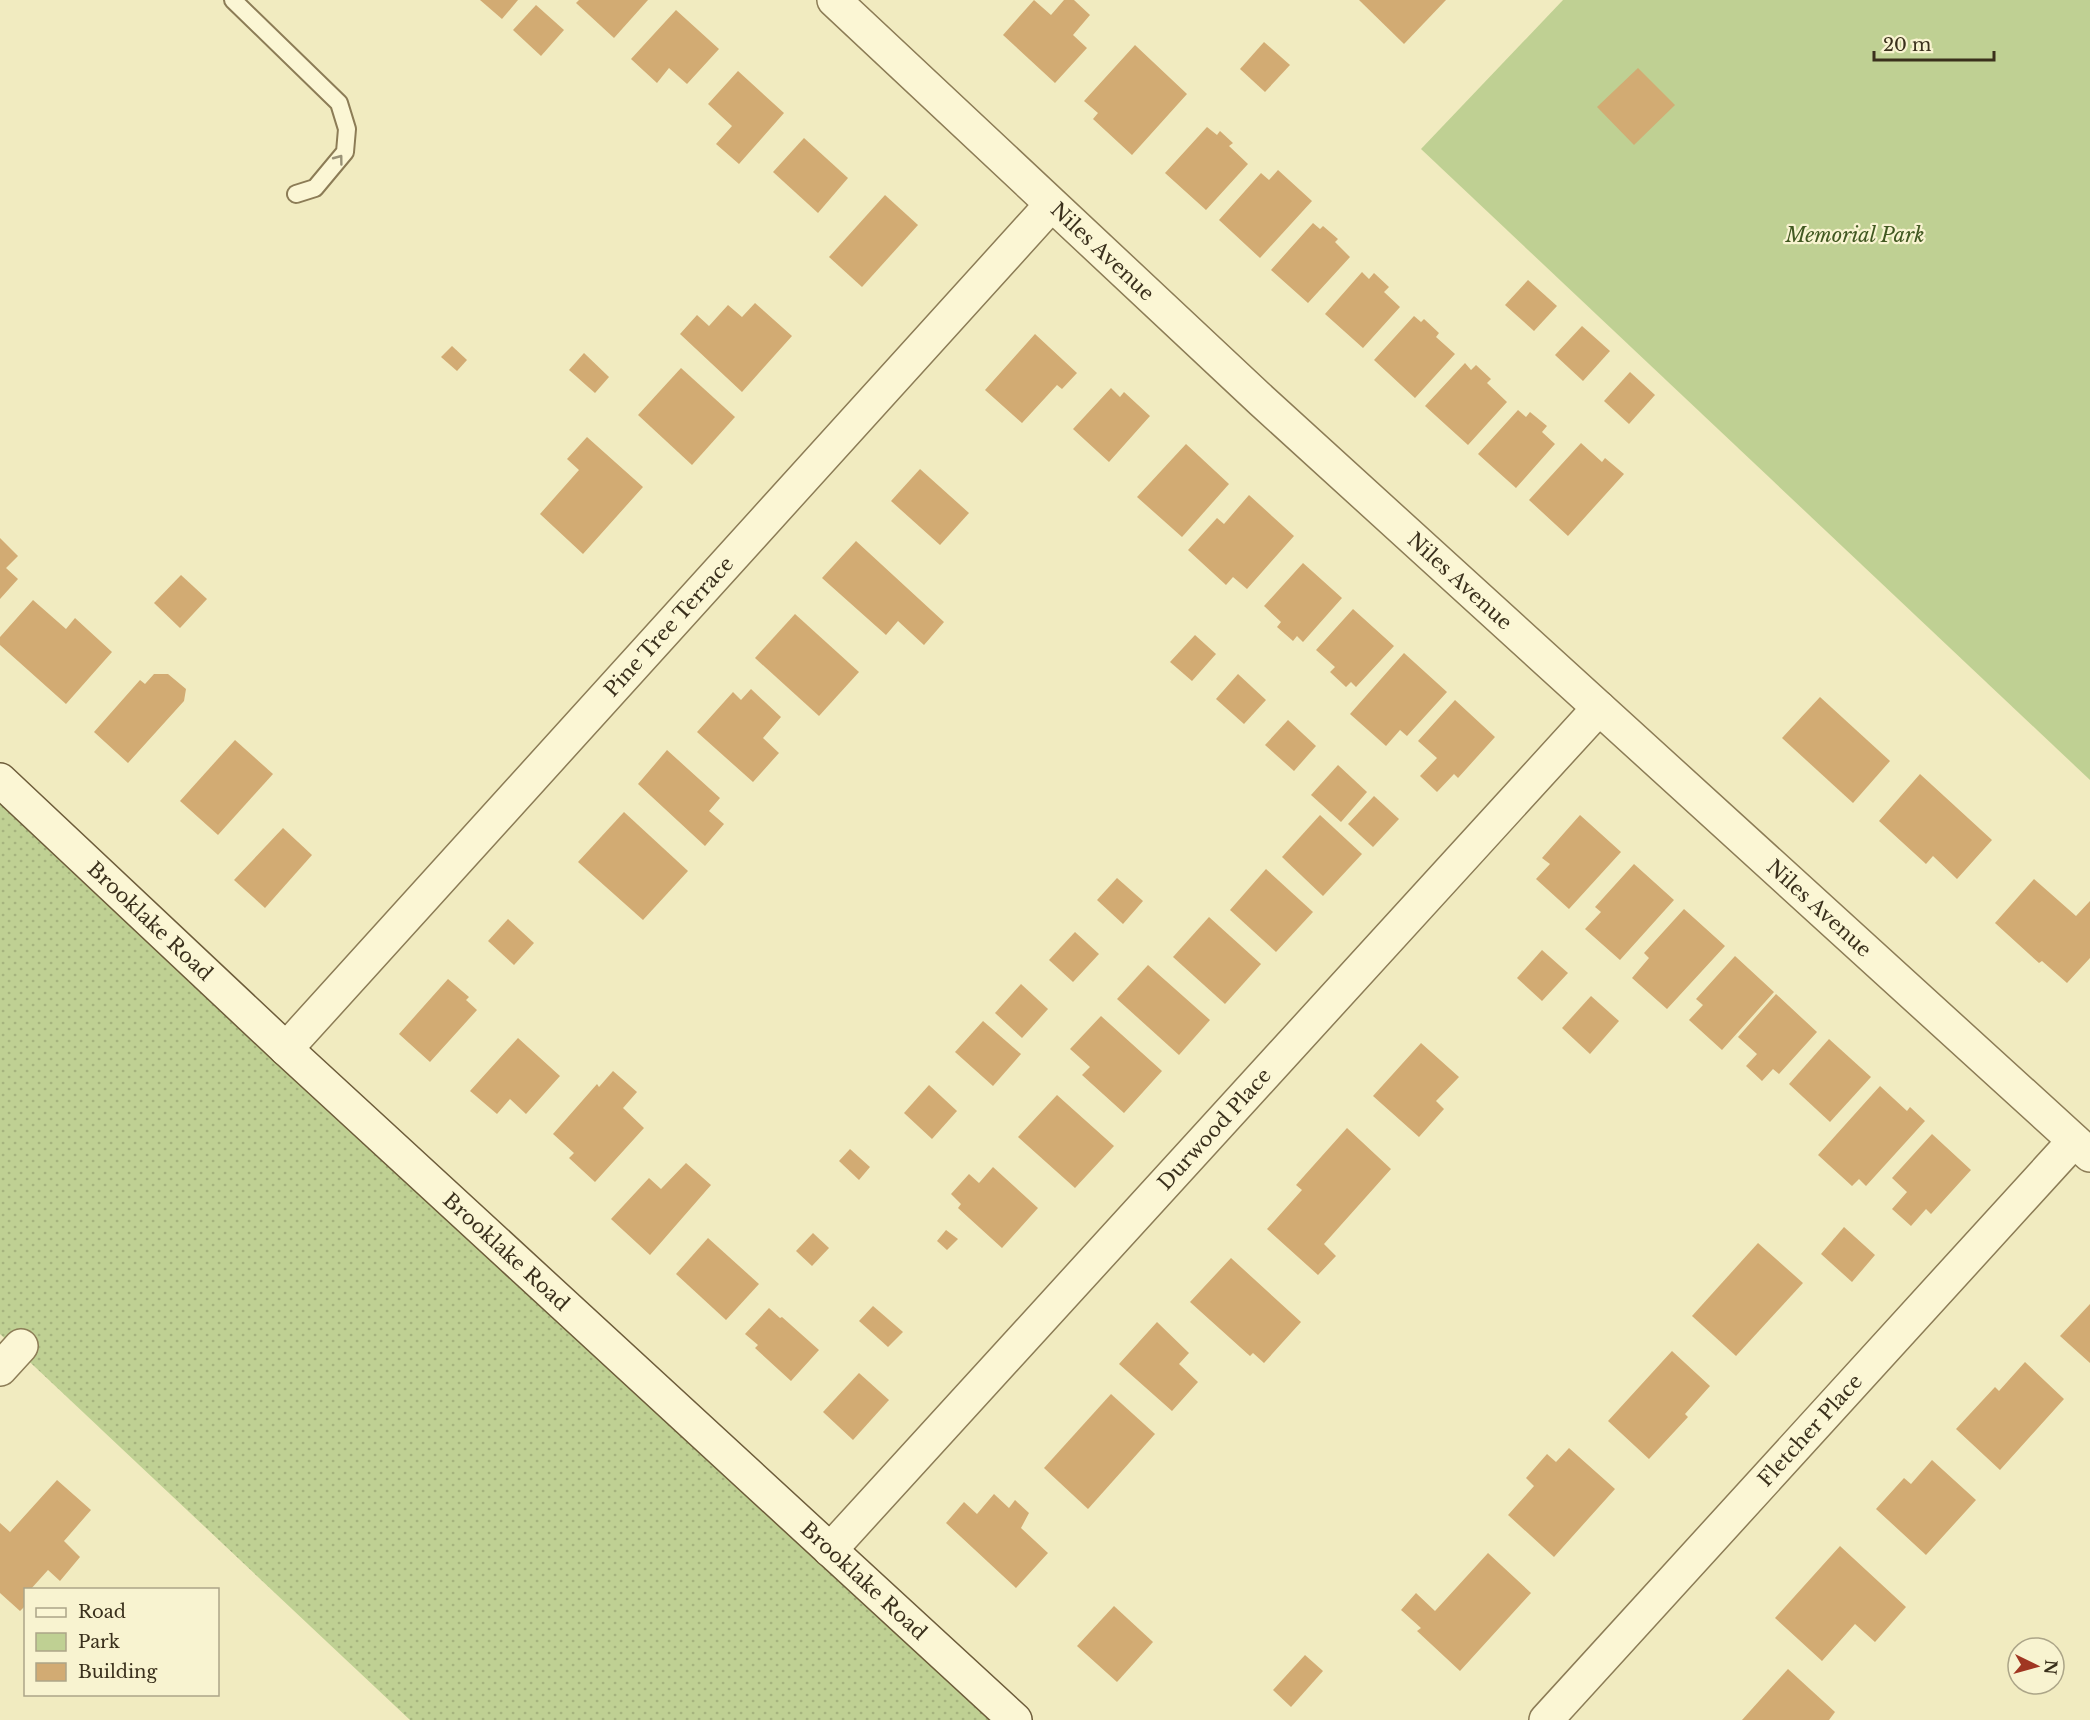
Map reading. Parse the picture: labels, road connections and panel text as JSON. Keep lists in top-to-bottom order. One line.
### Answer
{"streets":{"street":["Niles Avenue","Pine Tree Terrace","Brooklake Road","Durwood Place","Fletcher Place"]},"crossings":[["Niles Avenue","Pine Tree Terrace"],["Niles Avenue","Durwood Place"],["Niles Avenue","Fletcher Place"],["Pine Tree Terrace","Brooklake Road"],["Brooklake Road","Durwood Place"]],"parks":["Memorial Park"],"legend":["Road","Park","Building"],"scale_bar":"20 m","north":"right"}
